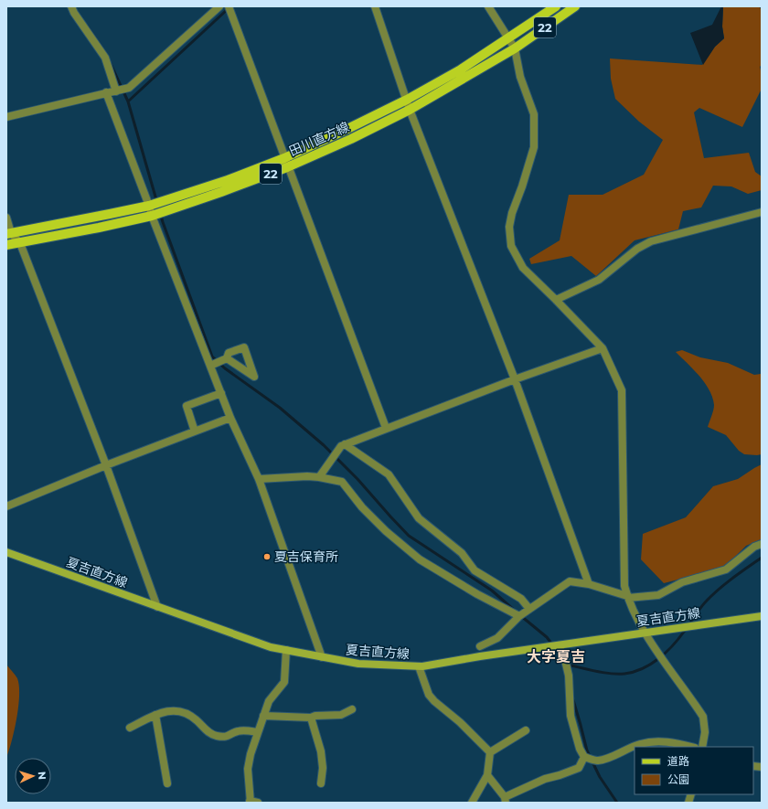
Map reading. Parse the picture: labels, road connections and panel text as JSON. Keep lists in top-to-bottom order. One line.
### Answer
{"streets":{"main road":["22","田川直方線","夏吉直方線"]},"districts":["大字夏吉"],"places":["夏吉保育所"],"legend":["道路","公園"],"north":"right"}
